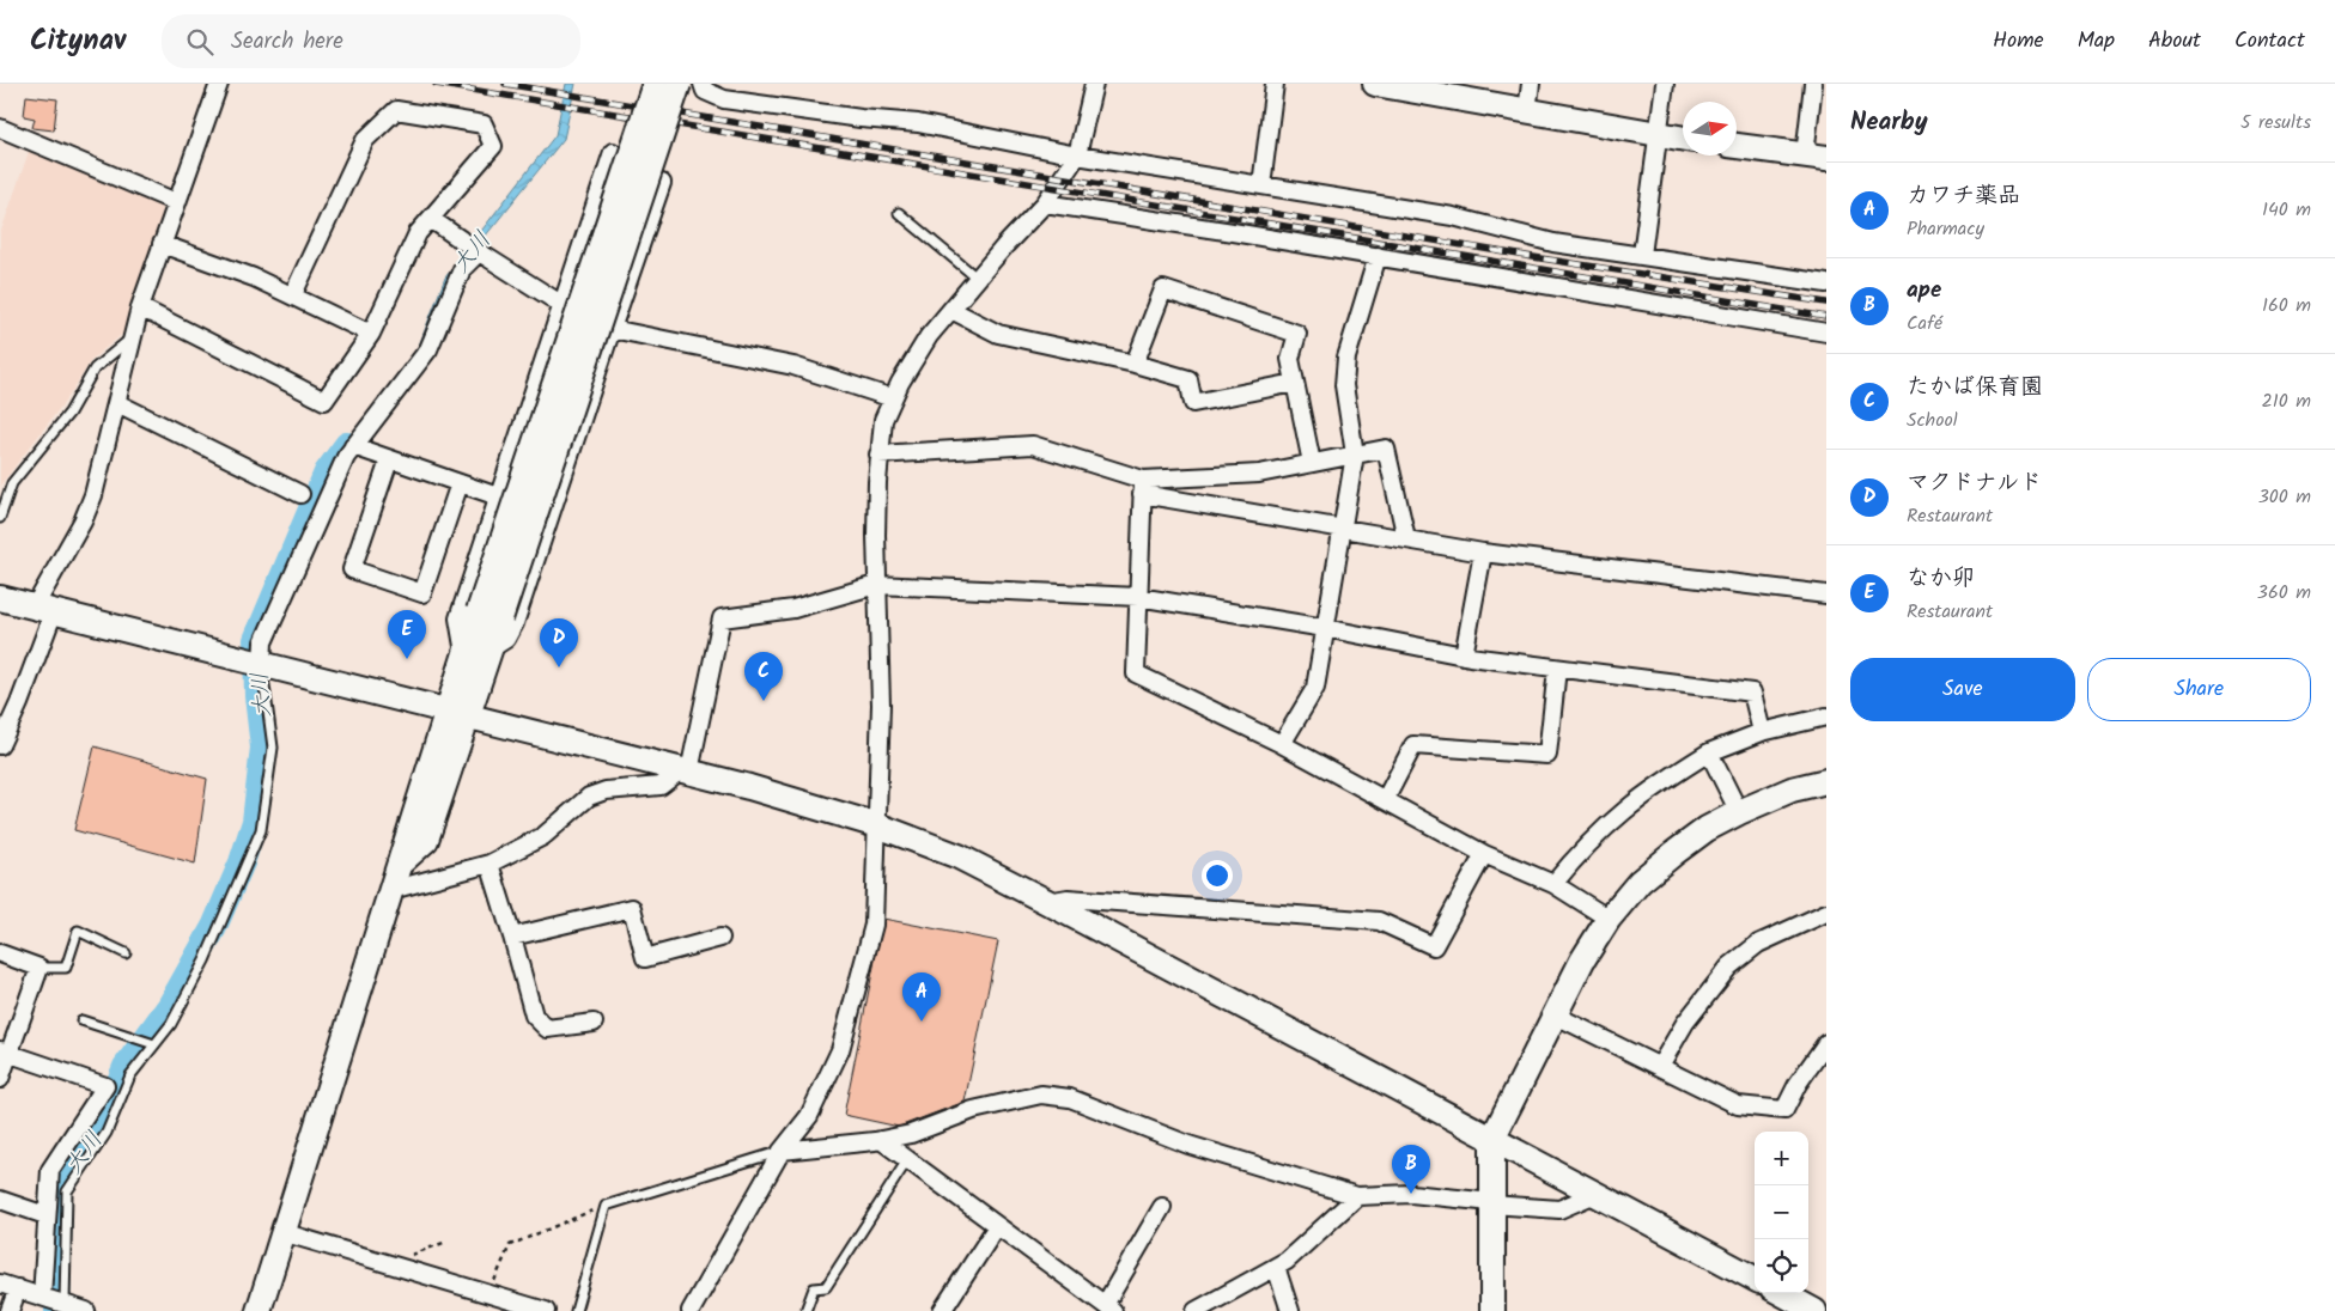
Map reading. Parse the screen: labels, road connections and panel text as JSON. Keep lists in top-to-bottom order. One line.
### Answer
{"water":["大川"],"north":"right","page":{"header":"Citynav","search":"Search here","nav":["Home","Map","About","Contact"],"heading":["Nearby","5 results"],"list":[{"mark":"A","name":"カワチ薬品","note":"Pharmacy","value":"140 m"},{"mark":"B","name":"ape","note":"Café","value":"160 m"},{"mark":"C","name":"たかば保育園","note":"School","value":"210 m"},{"mark":"D","name":"マクドナルド","note":"Restaurant","value":"300 m"},{"mark":"E","name":"なか卯","note":"Restaurant","value":"360 m"}],"pins":["E","D","C","A","B"],"buttons":["Save","Share"],"map_buttons":["+","−"]}}
